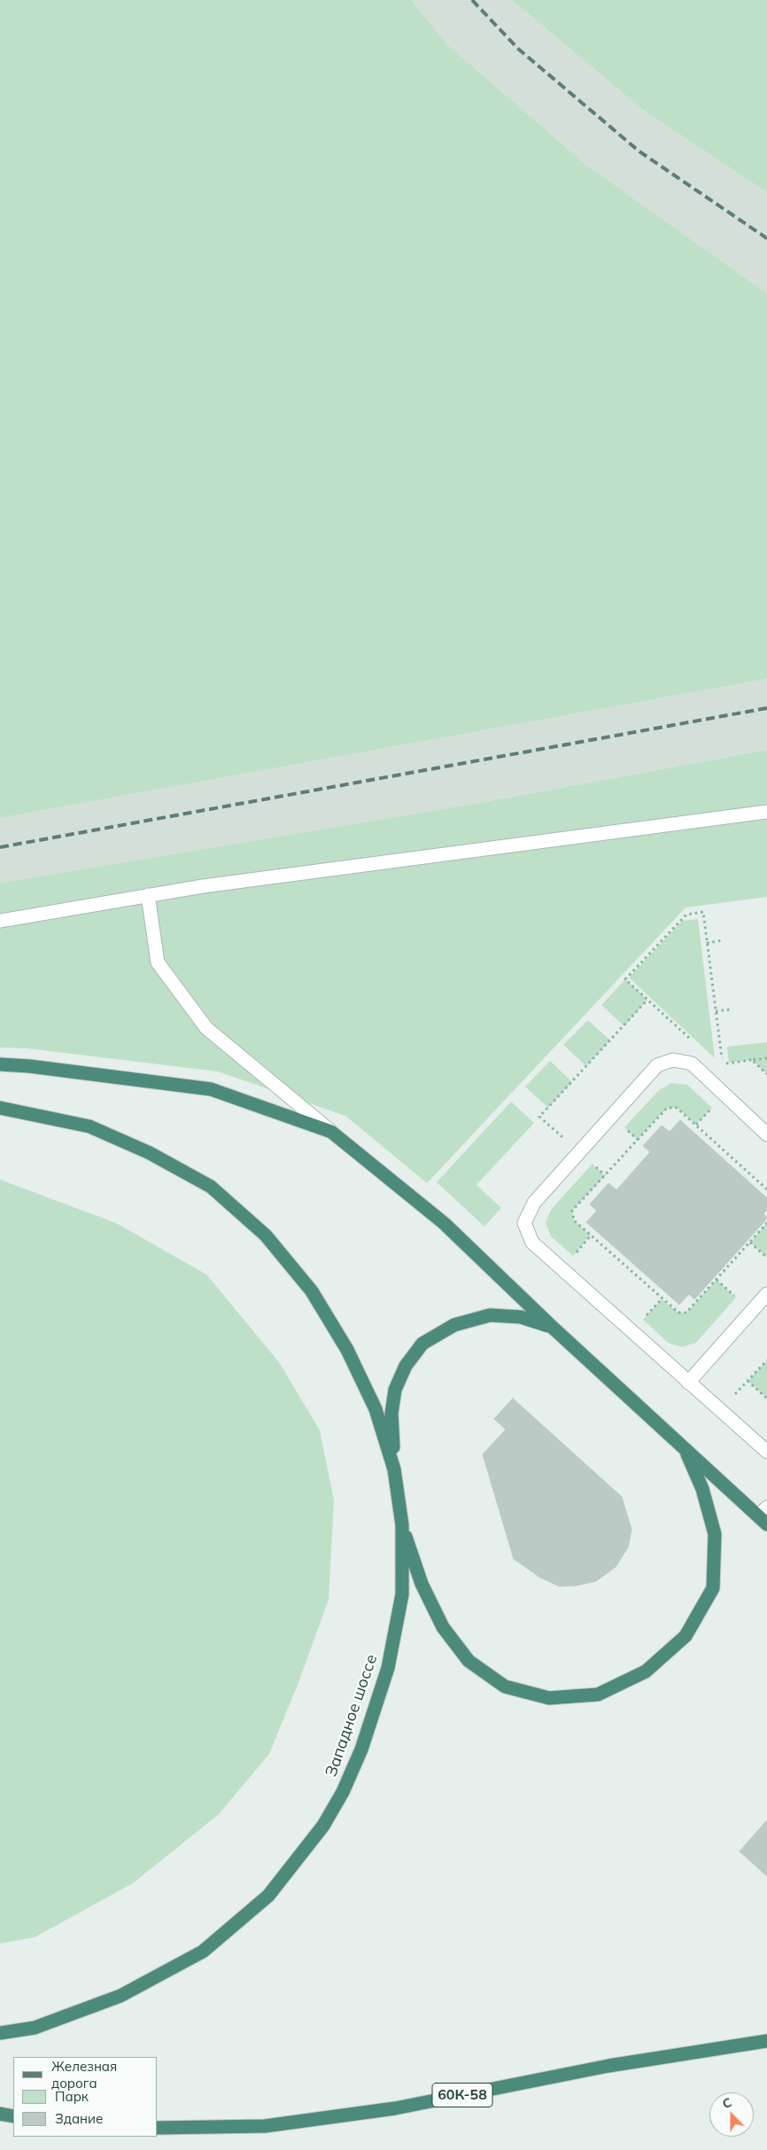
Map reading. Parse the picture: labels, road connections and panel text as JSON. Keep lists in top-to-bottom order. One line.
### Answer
{"streets":{"highway":["Западное шоссе","60К-58"]},"legend":["Железная дорога","Парк","Здание"],"north":"top"}
